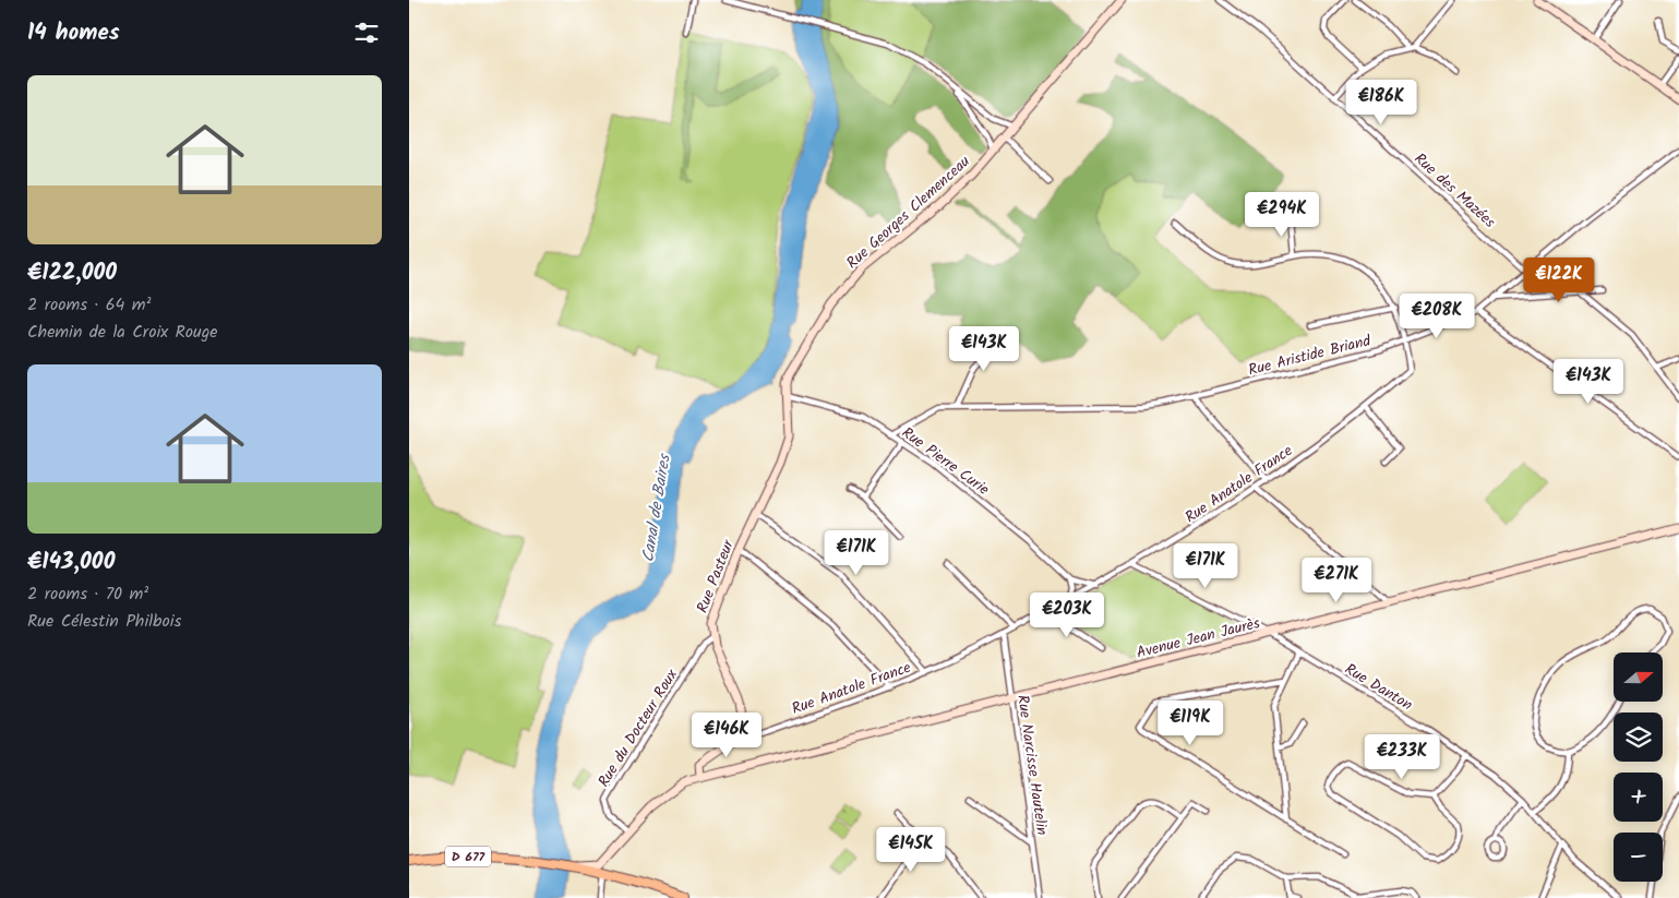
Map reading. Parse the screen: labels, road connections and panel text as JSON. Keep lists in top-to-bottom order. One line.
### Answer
{"streets":{"main road":["Rue Georges Clemenceau","Rue Pasteur","Avenue Jean Jaurès","D 677"],"street":["Rue des Mazées","Rue Aristide Briand","Rue Pierre Curie","Rue Anatole France","Rue Danton","Rue du Docteur Roux","Rue Narcisse Hautelin"]},"crossings":[["Rue des Mazées","Rue Aristide Briand"],["Rue Georges Clemenceau","Rue Pasteur"],["Rue Aristide Briand","Rue Pierre Curie"],["Rue Aristide Briand","Rue Anatole France"],["Rue Pierre Curie","Rue Anatole France"],["Rue Pierre Curie","Rue Pasteur"],["Rue Anatole France","Rue Danton"],["Rue Anatole France","Rue Narcisse Hautelin"],["Rue Pasteur","Rue du Docteur Roux"],["Avenue Jean Jaurès","Rue Danton"],["Avenue Jean Jaurès","Rue du Docteur Roux"],["Avenue Jean Jaurès","Rue Narcisse Hautelin"],["Avenue Jean Jaurès","D 677"]],"water":["Canal de Baires"],"north":"right","page":{"heading":"14 homes","list":[{"name":"€122,000","note":"2 rooms · 64 m² · Chemin de la Croix Rouge"},{"name":"€143,000","note":"2 rooms · 70 m² · Rue Célestin Philbois"}],"price":["€186K","€294K","€122K","€208K","€143K","€143K","€171K","€171K","€271K","€203K","€119K","€146K","€233K","€145K"],"map_buttons":["+","−"]}}
